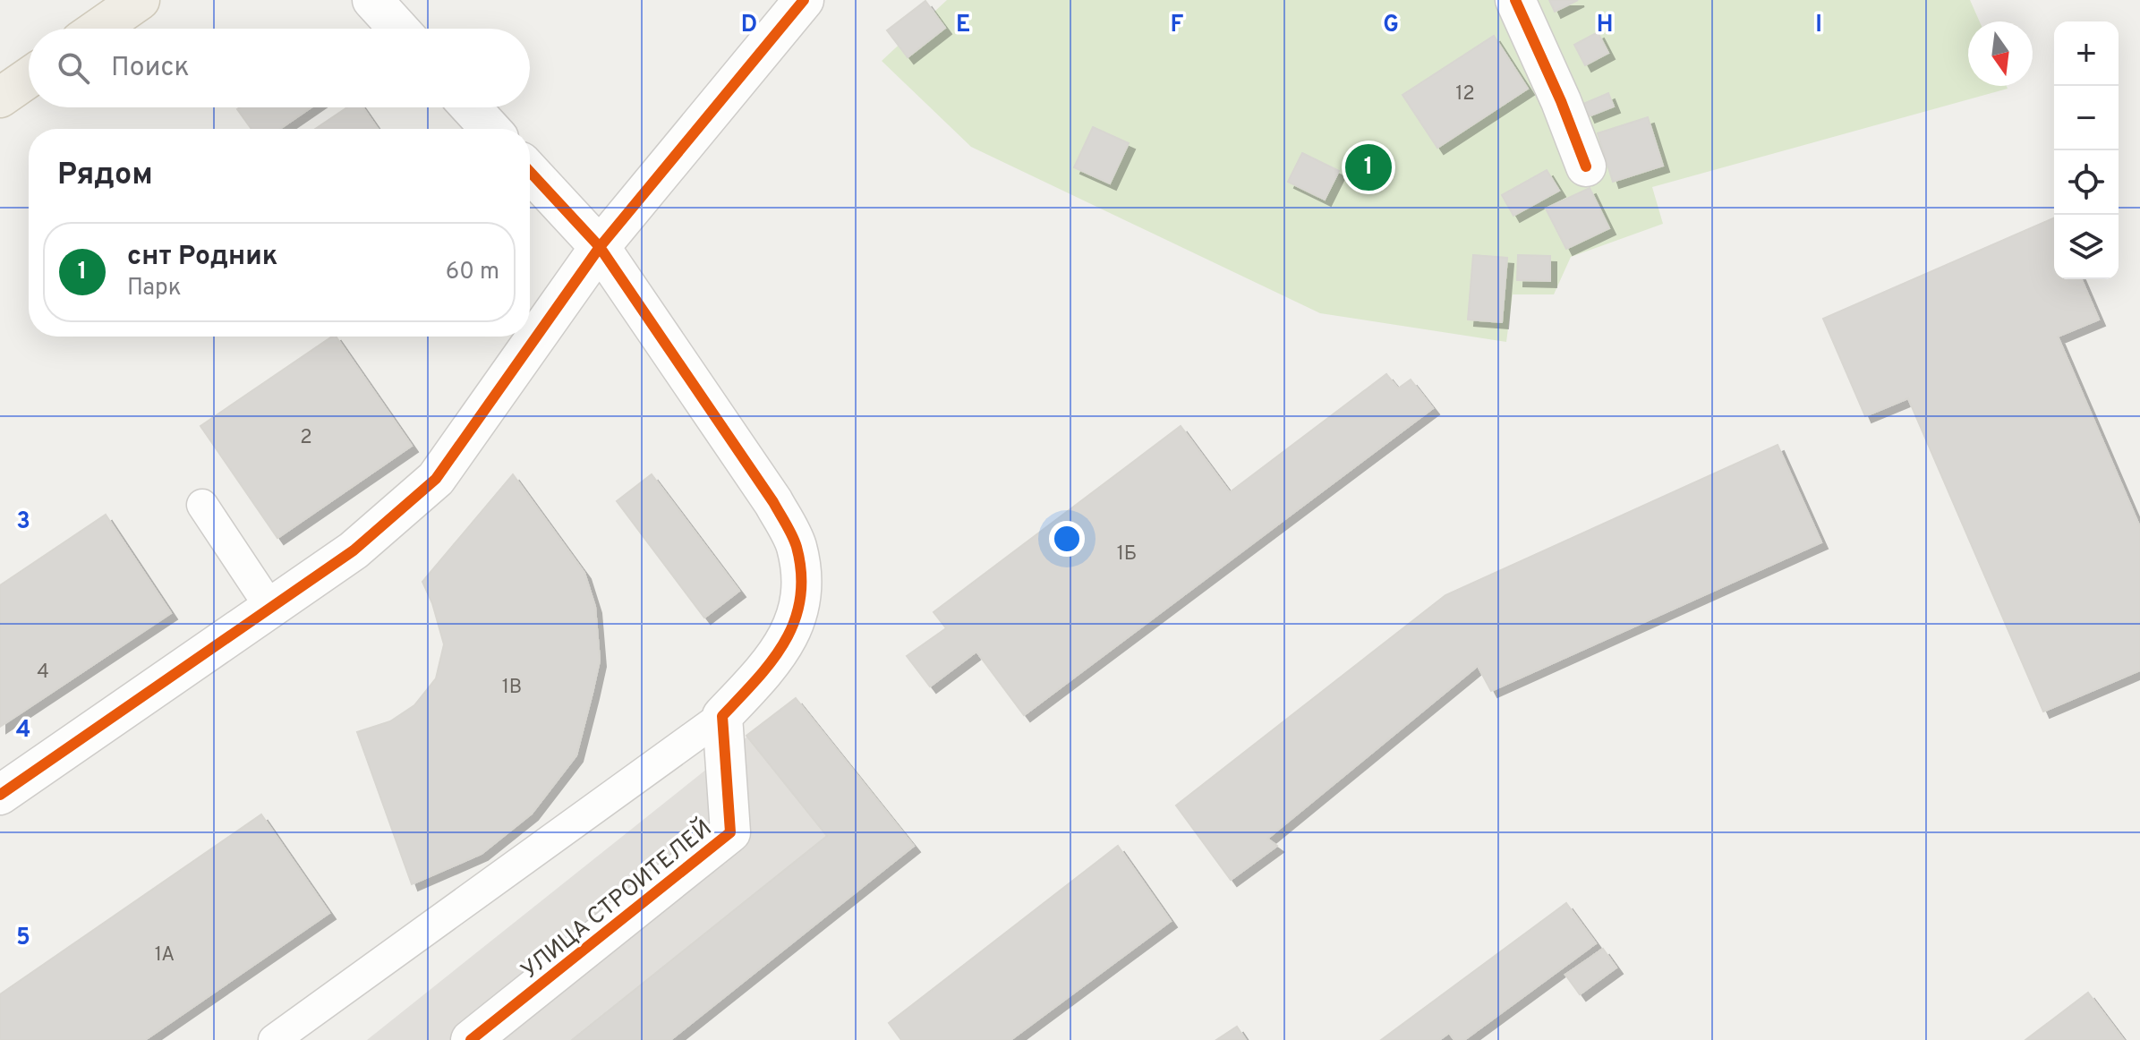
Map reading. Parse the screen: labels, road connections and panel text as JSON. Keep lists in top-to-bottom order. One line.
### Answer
{"streets":{"street":["УЛИЦА СТРОИТЕЛЕЙ"]},"house_numbers":["12","2","1Б","4","1В","1А"],"north":"bottom","page":{"map_buttons":["+","−"],"search":"Поиск","heading":"Рядом","pins":"1","list":[{"mark":"1","name":"снт Родник","note":"Парк","value":"60 m"}]},"grid":{"columns":["D","E","F","G","H","I"],"rows":["3","4","5"]}}
